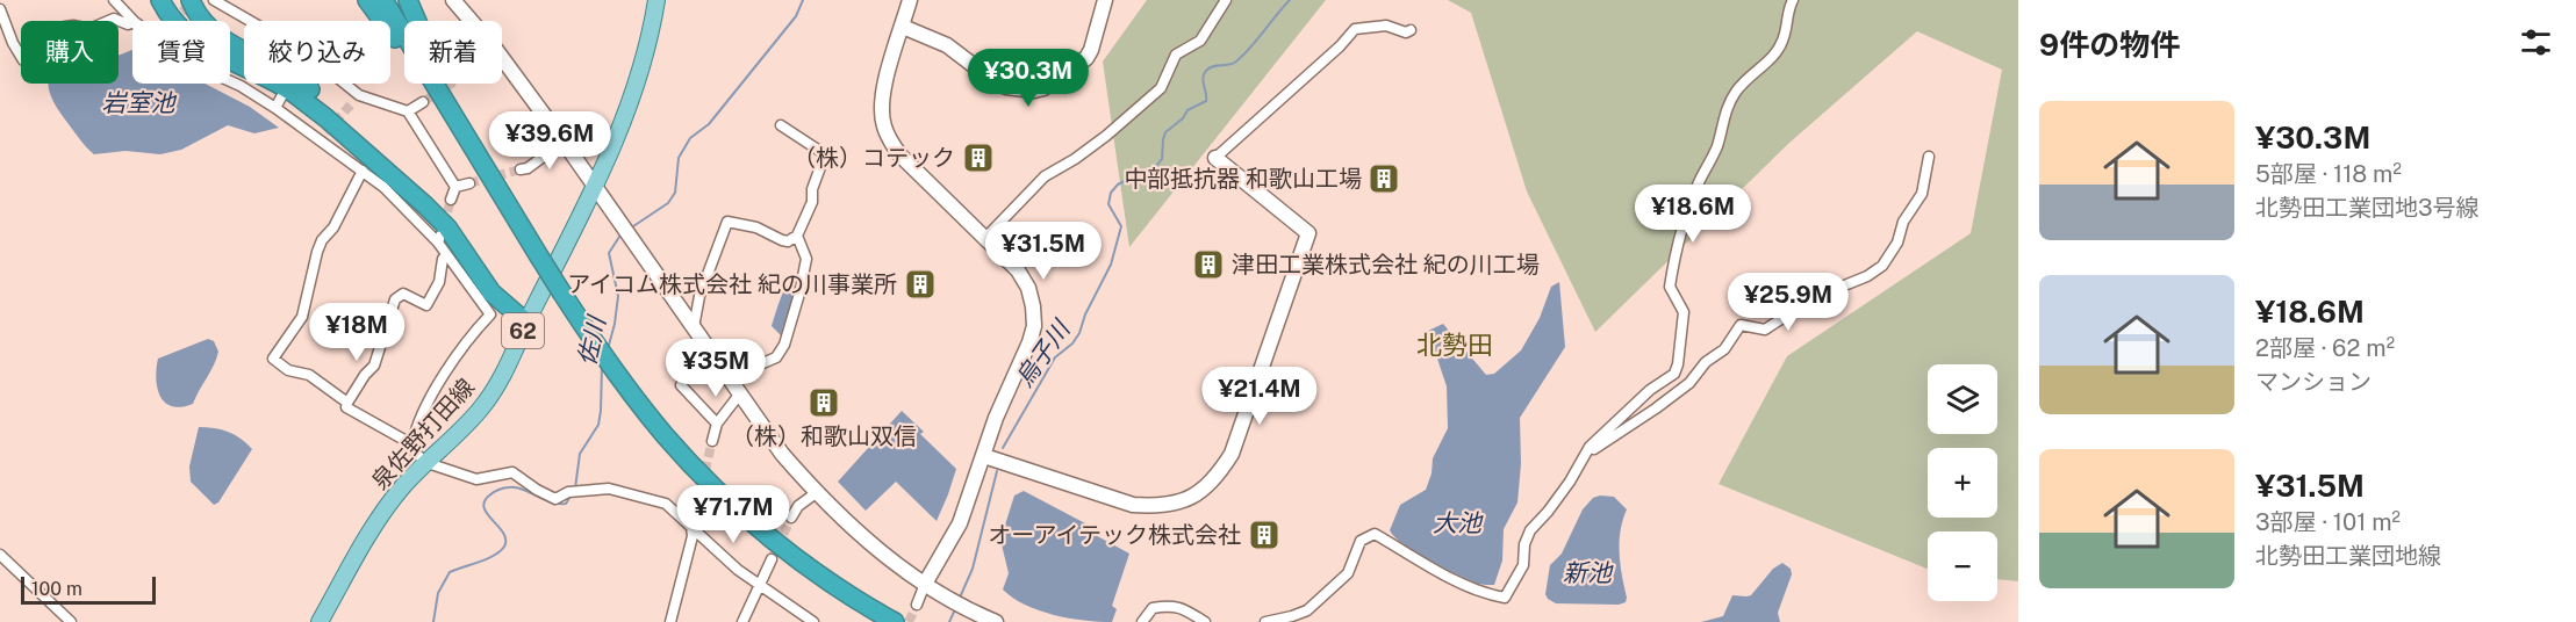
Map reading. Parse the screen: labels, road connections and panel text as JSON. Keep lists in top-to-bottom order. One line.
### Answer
{"streets":{"main road":["62","泉佐野打田線"]},"districts":["北勢田"],"water":["岩室池","佐川","烏子川","大池","新池"],"places":{"building":["（株）コテック","中部抵抗器 和歌山工場","津田工業株式会社 紀の川工場","アイコム株式会社 紀の川事業所","（株）和歌山双信","オーアイテック株式会社"]},"scale_bar":"100 m","page":{"heading":"9件の物件","chip":["購入","賃貸","絞り込み","新着"],"price":["¥30.3M","¥39.6M","¥18.6M","¥31.5M","¥25.9M","¥18M","¥35M","¥21.4M","¥71.7M"],"list":[{"name":"¥30.3M","note":"5部屋 · 118 m² · 北勢田工業団地3号線"},{"name":"¥18.6M","note":"2部屋 · 62 m² · マンション"},{"name":"¥31.5M","note":"3部屋 · 101 m² · 北勢田工業団地線"}],"map_buttons":["+","−"],"scale":"100 m"}}
